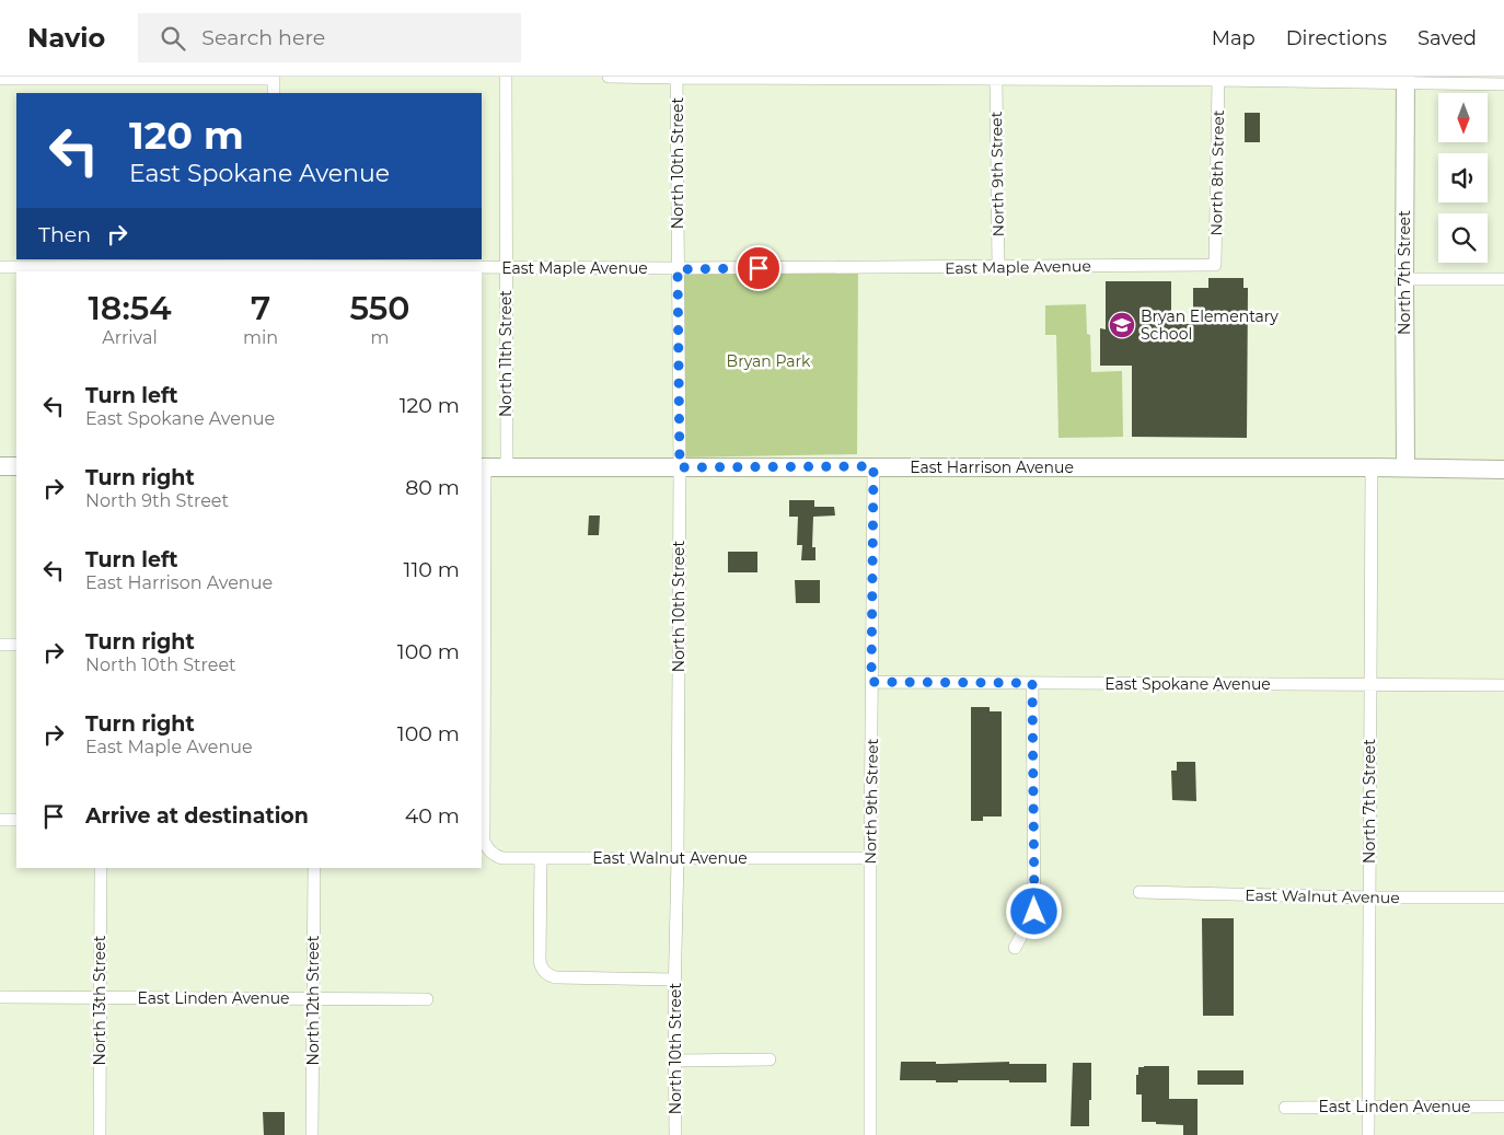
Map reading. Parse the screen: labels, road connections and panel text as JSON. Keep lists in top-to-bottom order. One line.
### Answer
{"streets":{"street":["North 10th Street","North 8th Street","North 9th Street","East Maple Avenue","North 7th Street","North 11th Street","East Harrison Avenue","East Spokane Avenue","East Walnut Avenue","East Linden Avenue","North 13th Street","North 12th Street"]},"crossings":[["North 10th Street","East Maple Avenue"],["North 10th Street","East Harrison Avenue"],["North 10th Street","East Walnut Avenue"],["North 8th Street","East Maple Avenue"],["North 9th Street","East Maple Avenue"],["North 9th Street","East Harrison Avenue"],["North 9th Street","East Spokane Avenue"],["North 9th Street","East Walnut Avenue"],["East Maple Avenue","North 11th Street"],["North 7th Street","East Harrison Avenue"],["North 7th Street","East Spokane Avenue"],["North 7th Street","East Walnut Avenue"],["North 7th Street","East Linden Avenue"],["North 11th Street","East Harrison Avenue"],["East Linden Avenue","North 13th Street"],["East Linden Avenue","North 12th Street"]],"parks":["Bryan Park"],"places":{"school or university":["Bryan Elementary School"]},"north":"bottom","page":{"header":"Navio","search":"Search here","nav":["Map","Directions","Saved"],"turn":["120 m","East Spokane Avenue"],"then":"Then","eta":["18:54","Arrival","7","min","550","m"],"list":[{"name":"Turn left","note":"East Spokane Avenue","value":"120 m"},{"name":"Turn right","note":"North 9th Street","value":"80 m"},{"name":"Turn left","note":"East Harrison Avenue","value":"110 m"},{"name":"Turn right","note":"North 10th Street","value":"100 m"},{"name":"Turn right","note":"East Maple Avenue","value":"100 m"},{"name":"Arrive at destination","value":"40 m"}]}}
